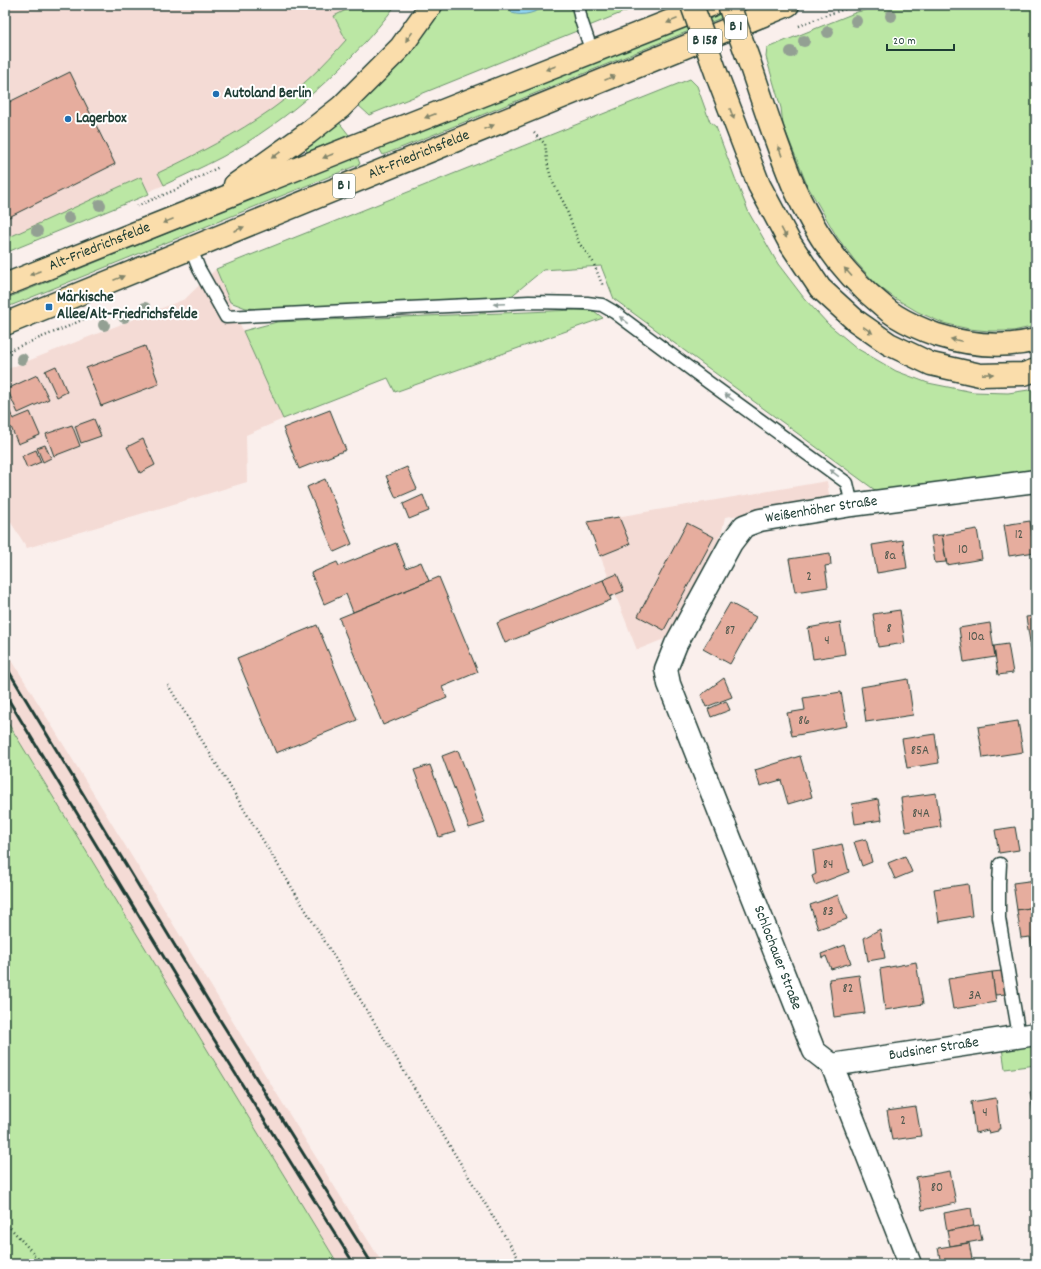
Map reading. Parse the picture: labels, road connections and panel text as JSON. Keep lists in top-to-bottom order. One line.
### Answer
{"streets":{"main road":["B 1","B 158","Alt-Friedrichsfelde"],"street":["Weißenhöher Straße","Schlochauer Straße","Budsiner Straße"]},"crossings":[["B 158","Alt-Friedrichsfelde"],["Weißenhöher Straße","Schlochauer Straße"],["Schlochauer Straße","Budsiner Straße"]],"places":{"other":["Autoland Berlin","Lagerbox"],"transit":["Märkische Allee/Alt-Friedrichsfelde"]},"house_numbers":["12","10","8a","2","8","87","10a","4","86","85A","84A","84","83","82","3A","4","2","80"],"scale_bar":"20 m"}
